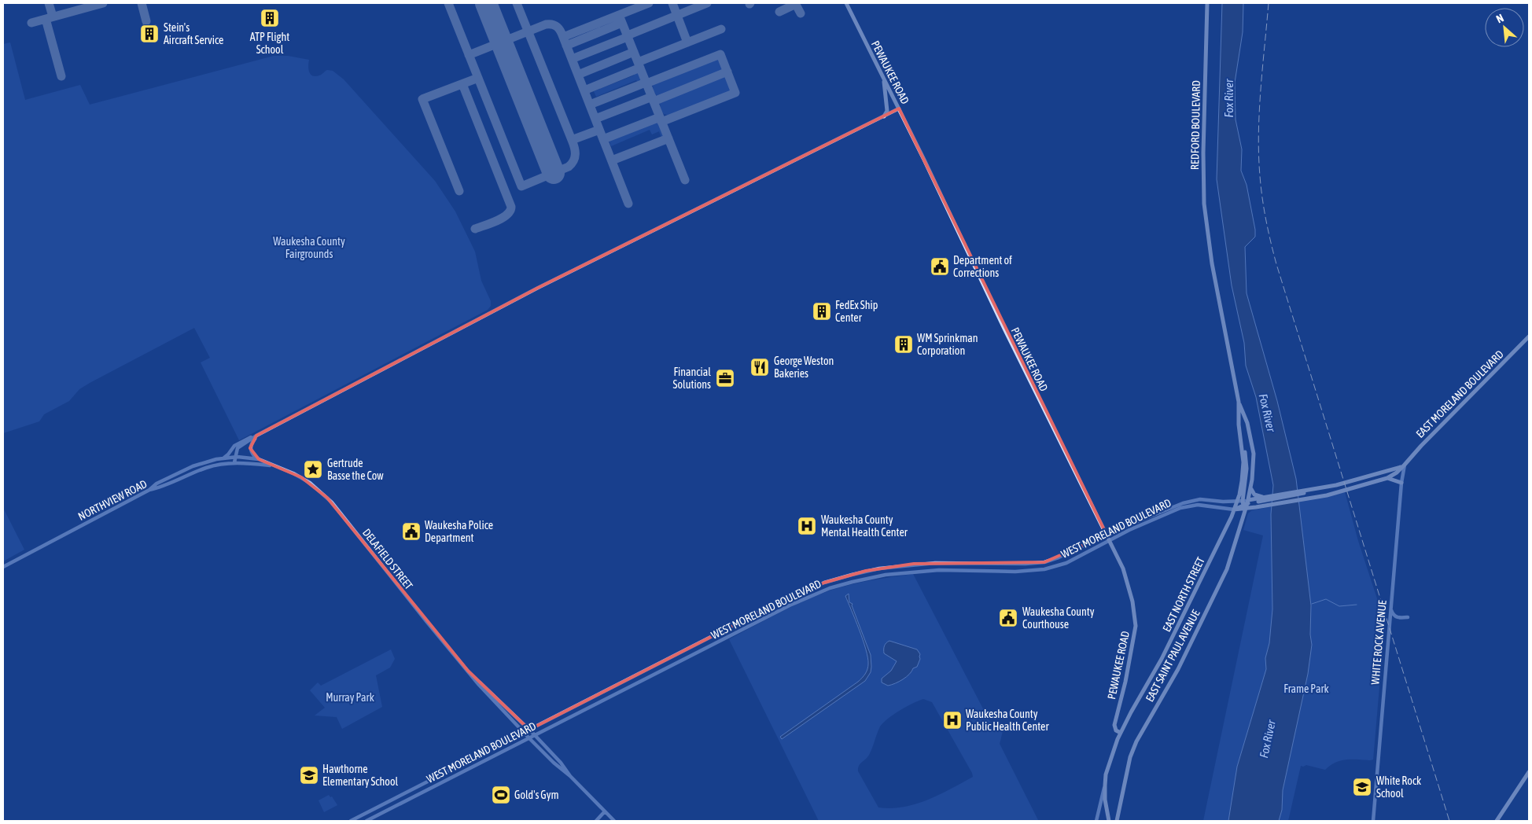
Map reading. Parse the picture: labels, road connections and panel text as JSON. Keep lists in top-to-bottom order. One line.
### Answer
{"streets":{"main road":["PEWAUKEE ROAD","REDFORD BOULEVARD","EAST MORELAND BOULEVARD","WEST MORELAND BOULEVARD","EAST NORTH STREET","EAST SAINT PAUL AVENUE"],"street":["NORTHVIEW ROAD","DELAFIELD STREET","WHITE ROCK AVENUE"]},"crossings":[["PEWAUKEE ROAD","WEST MORELAND BOULEVARD"],["PEWAUKEE ROAD","EAST NORTH STREET"],["REDFORD BOULEVARD","EAST NORTH STREET"],["EAST MORELAND BOULEVARD","WEST MORELAND BOULEVARD"],["EAST MORELAND BOULEVARD","EAST NORTH STREET"],["EAST MORELAND BOULEVARD","WHITE ROCK AVENUE"],["NORTHVIEW ROAD","DELAFIELD STREET"],["WEST MORELAND BOULEVARD","DELAFIELD STREET"],["WEST MORELAND BOULEVARD","EAST NORTH STREET"],["WEST MORELAND BOULEVARD","EAST SAINT PAUL AVENUE"]],"water":["Fox River"],"parks":["Waukesha County Fairgrounds","Frame Park","Murray Park"],"places":{"building":["ATP Flight School","Stein's Aircraft Service","FedEx Ship Center","WM Sprinkman Corporation"],"public building":["Department of Corrections","Waukesha Police Department","Waukesha County Courthouse"],"restaurant":["George Weston Bakeries"],"office":["Financial Solutions"],"place":["Gertrude Basse the Cow"],"hospital":["Waukesha County Mental Health Center","Waukesha County Public Health Center"],"school or university":["Hawthorne Elementary School","White Rock School"],"sports":["Gold's Gym"]},"north":"top left"}
